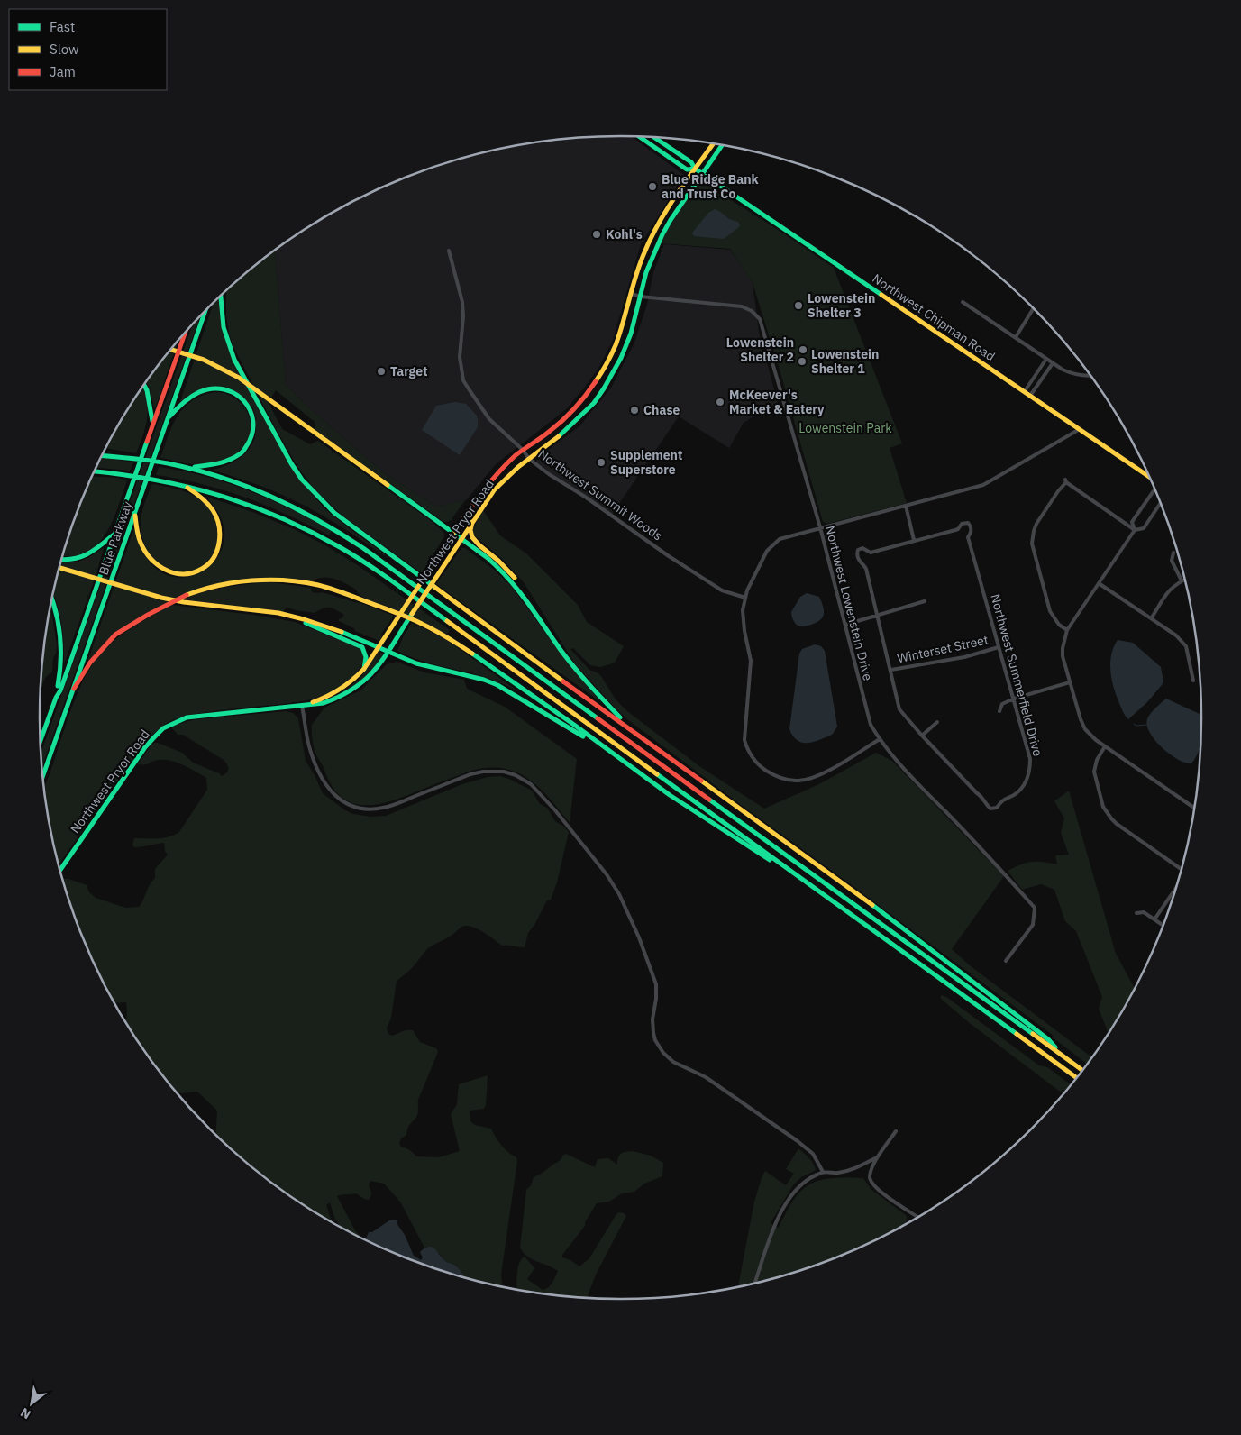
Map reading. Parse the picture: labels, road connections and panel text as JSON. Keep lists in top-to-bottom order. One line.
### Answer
{"streets":{"main road":["Northwest Chipman Road","Northwest Pryor Road","Blue Parkway"],"street":["Northwest Summit Woods","Northwest Lowenstein Drive","Winterset Street","Northwest Summerfield Drive"]},"crossings":[["Northwest Chipman Road","Northwest Pryor Road"],["Northwest Summit Woods","Northwest Pryor Road"],["Northwest Pryor Road","Northwest Lowenstein Drive"],["Winterset Street","Northwest Summerfield Drive"]],"parks":["Lowenstein Park"],"places":["Blue Ridge Bank and Trust Co","Kohl's","Lowenstein Shelter 3","Lowenstein Shelter 2","Lowenstein Shelter 1","Target","McKeever's Market & Eatery","Chase","Supplement Superstore"],"legend":["Fast","Slow","Jam"],"north":"bottom left"}
